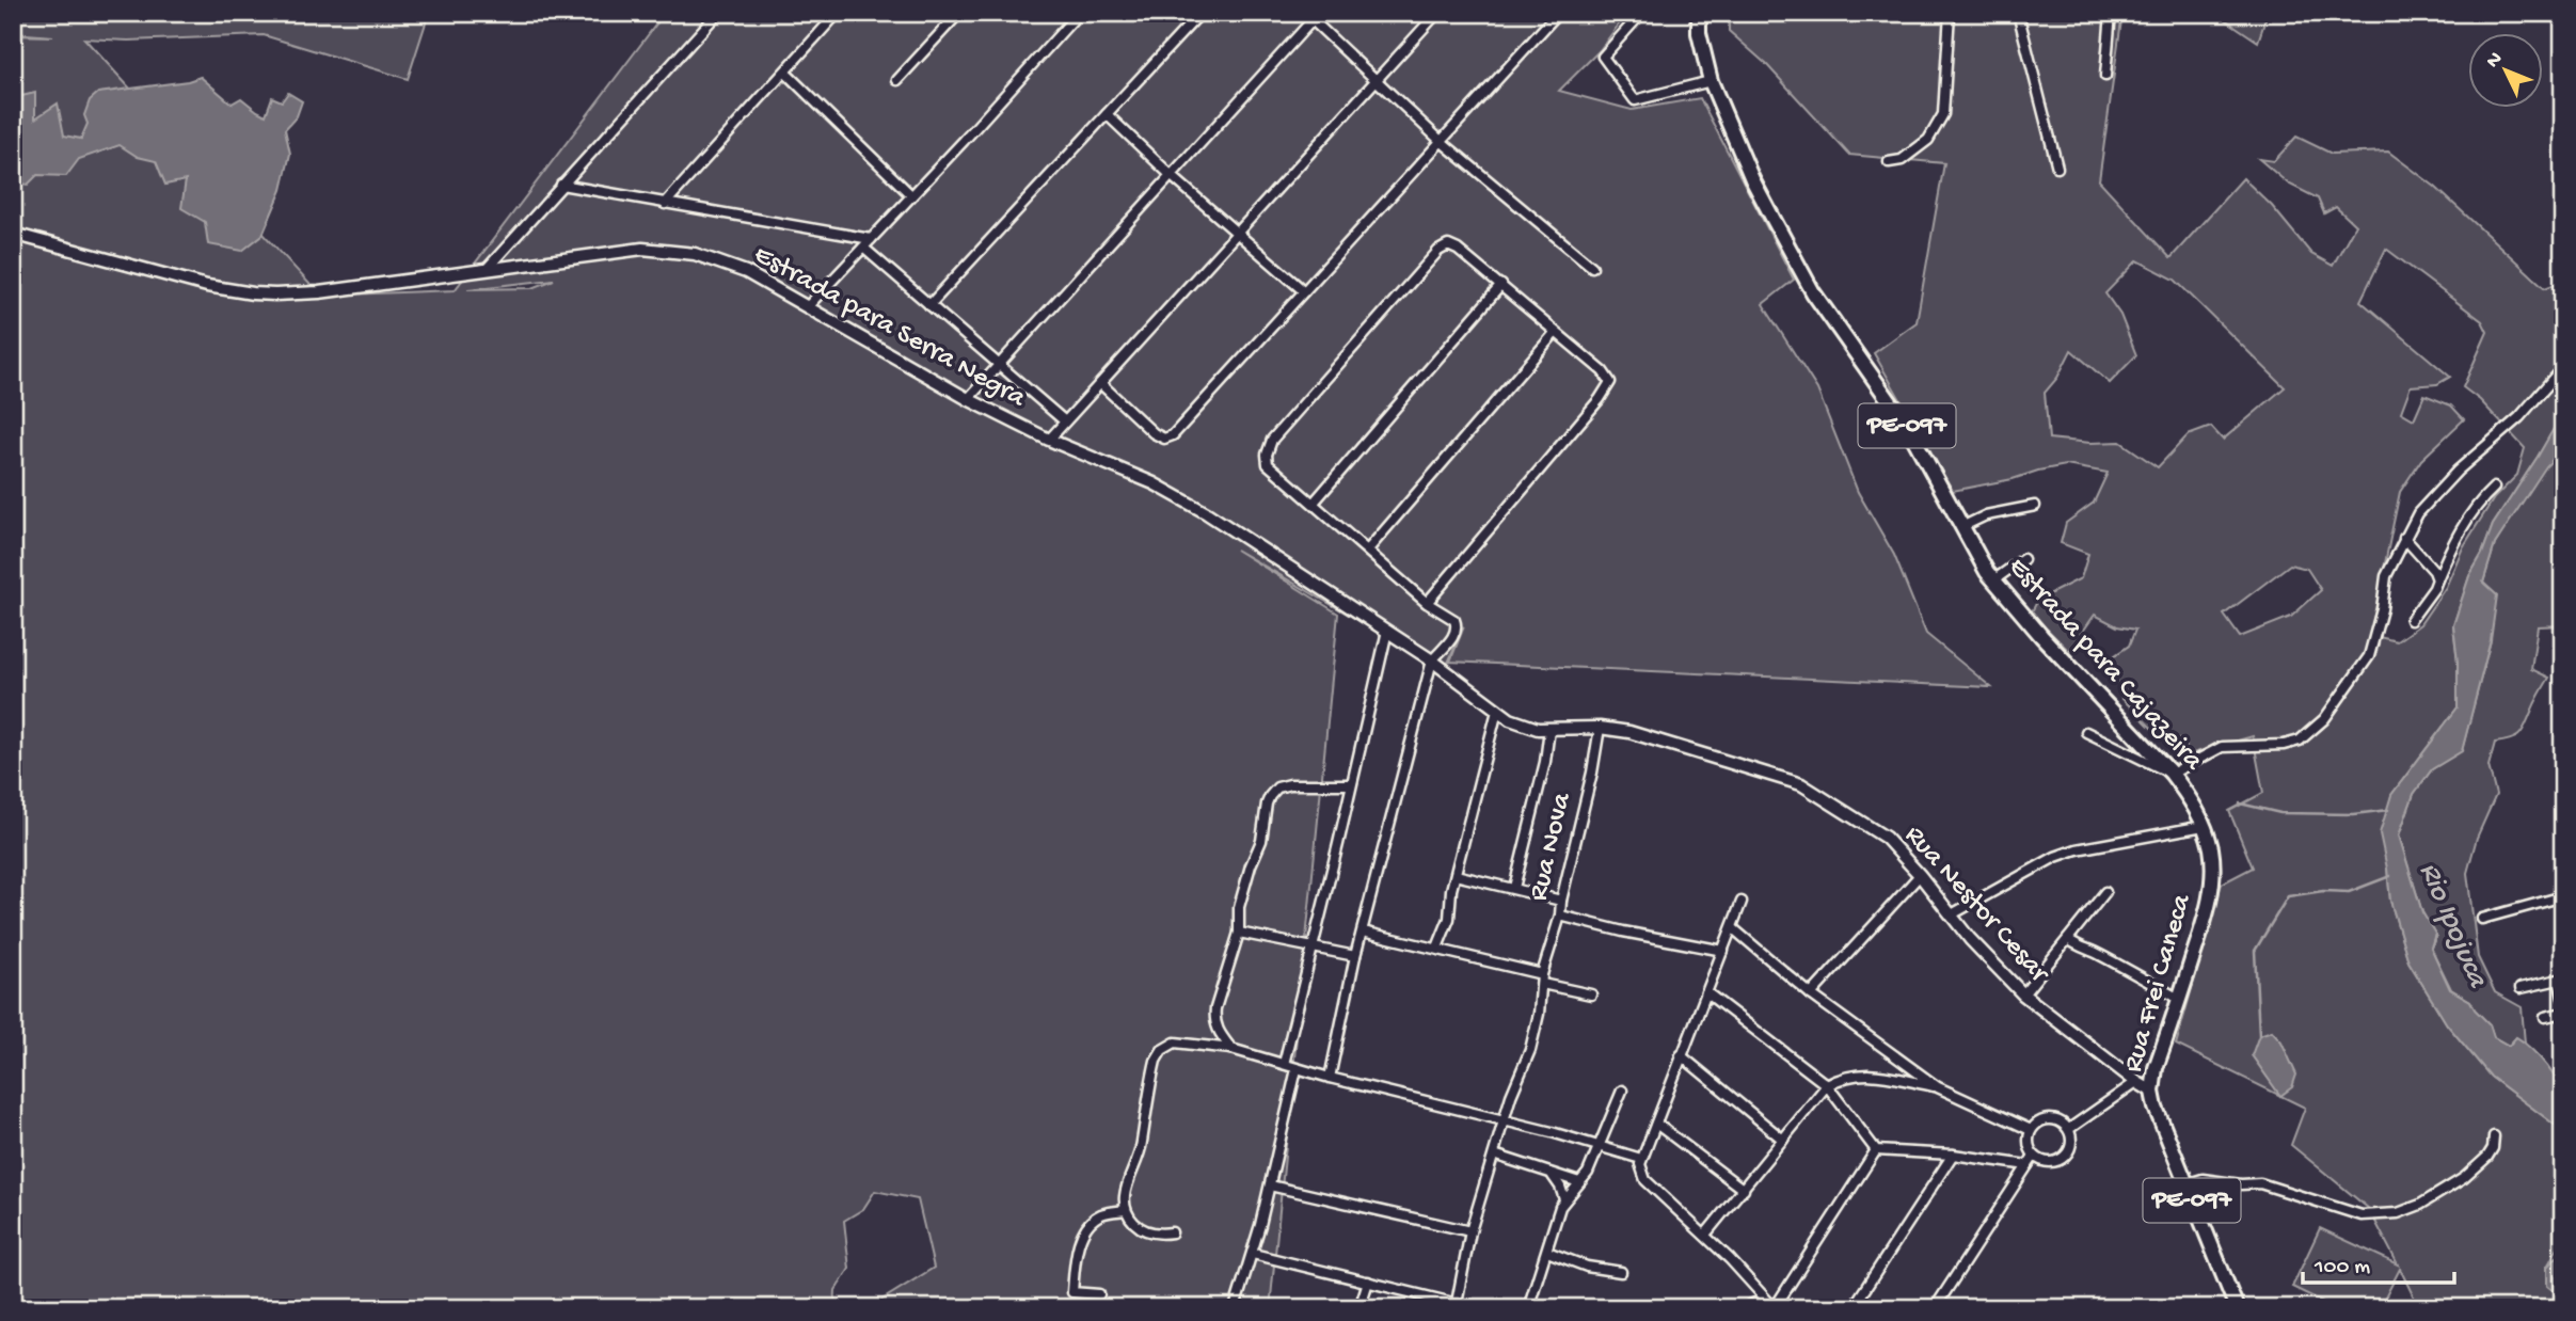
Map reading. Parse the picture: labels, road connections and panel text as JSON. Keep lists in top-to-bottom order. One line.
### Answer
{"streets":{"main road":["PE-097","Estrada para Cajazeira","Rua Frei Caneca"],"street":["Estrada para Serra Negra","Rua Nova","Rua Nestor Cesar"]},"crossings":[["Estrada para Serra Negra","Rua Nestor Cesar"],["Estrada para Cajazeira","Rua Frei Caneca"],["Rua Nova","Rua Nestor Cesar"],["Rua Nestor Cesar","Rua Frei Caneca"]],"water":["Rio Ipojuca"],"scale_bar":"100 m","north":"top left"}
